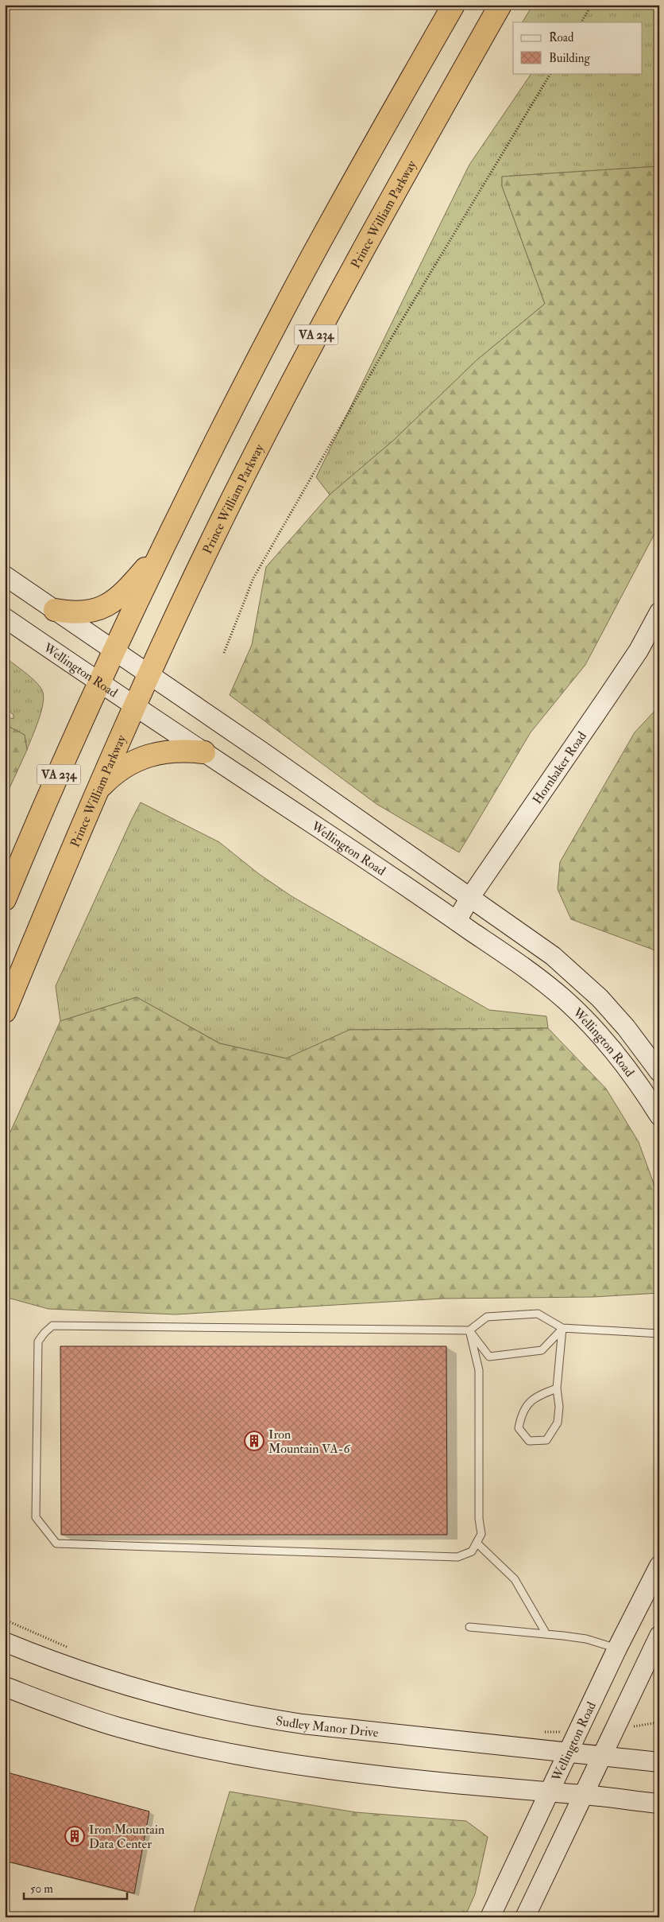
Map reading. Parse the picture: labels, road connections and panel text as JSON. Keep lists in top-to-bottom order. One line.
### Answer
{"streets":{"highway":["Prince William Parkway","VA 234"],"main road":["Wellington Road","Hornbaker Road","Sudley Manor Drive"]},"crossings":[["Prince William Parkway","Wellington Road"],["VA 234","Wellington Road"],["Wellington Road","Hornbaker Road"],["Wellington Road","Sudley Manor Drive"]],"places":{"building":["Iron Mountain VA-6","Iron Mountain Data Center"]},"legend":["Road","Building"],"scale_bar":"50 m"}
